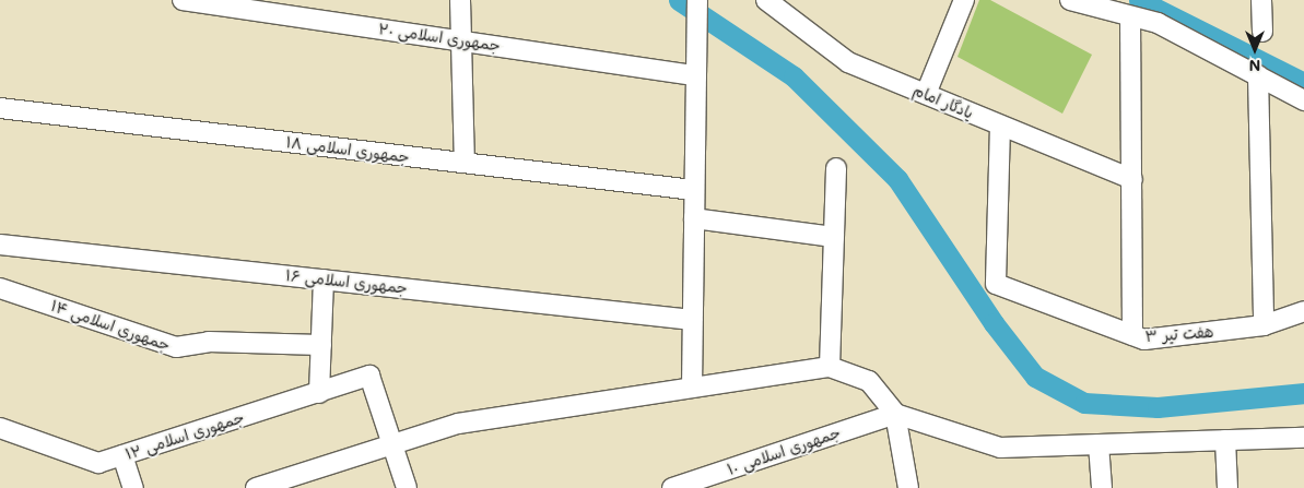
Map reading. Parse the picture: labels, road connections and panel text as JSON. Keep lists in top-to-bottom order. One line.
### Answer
{"streets":{"street":["جمهوری اسلامی ۲۰","یادگار امام","جمهوری اسلامی ۱۸","جمهوری اسلامی ۱۶","جمهوری اسلامی ۱۴","هفت تیر ۳","جمهوری اسلامی ۱۲","جمهوری اسلامی ۱۰"]},"crossings":[["یادگار امام","هفت تیر ۳"]],"north":"bottom"}
